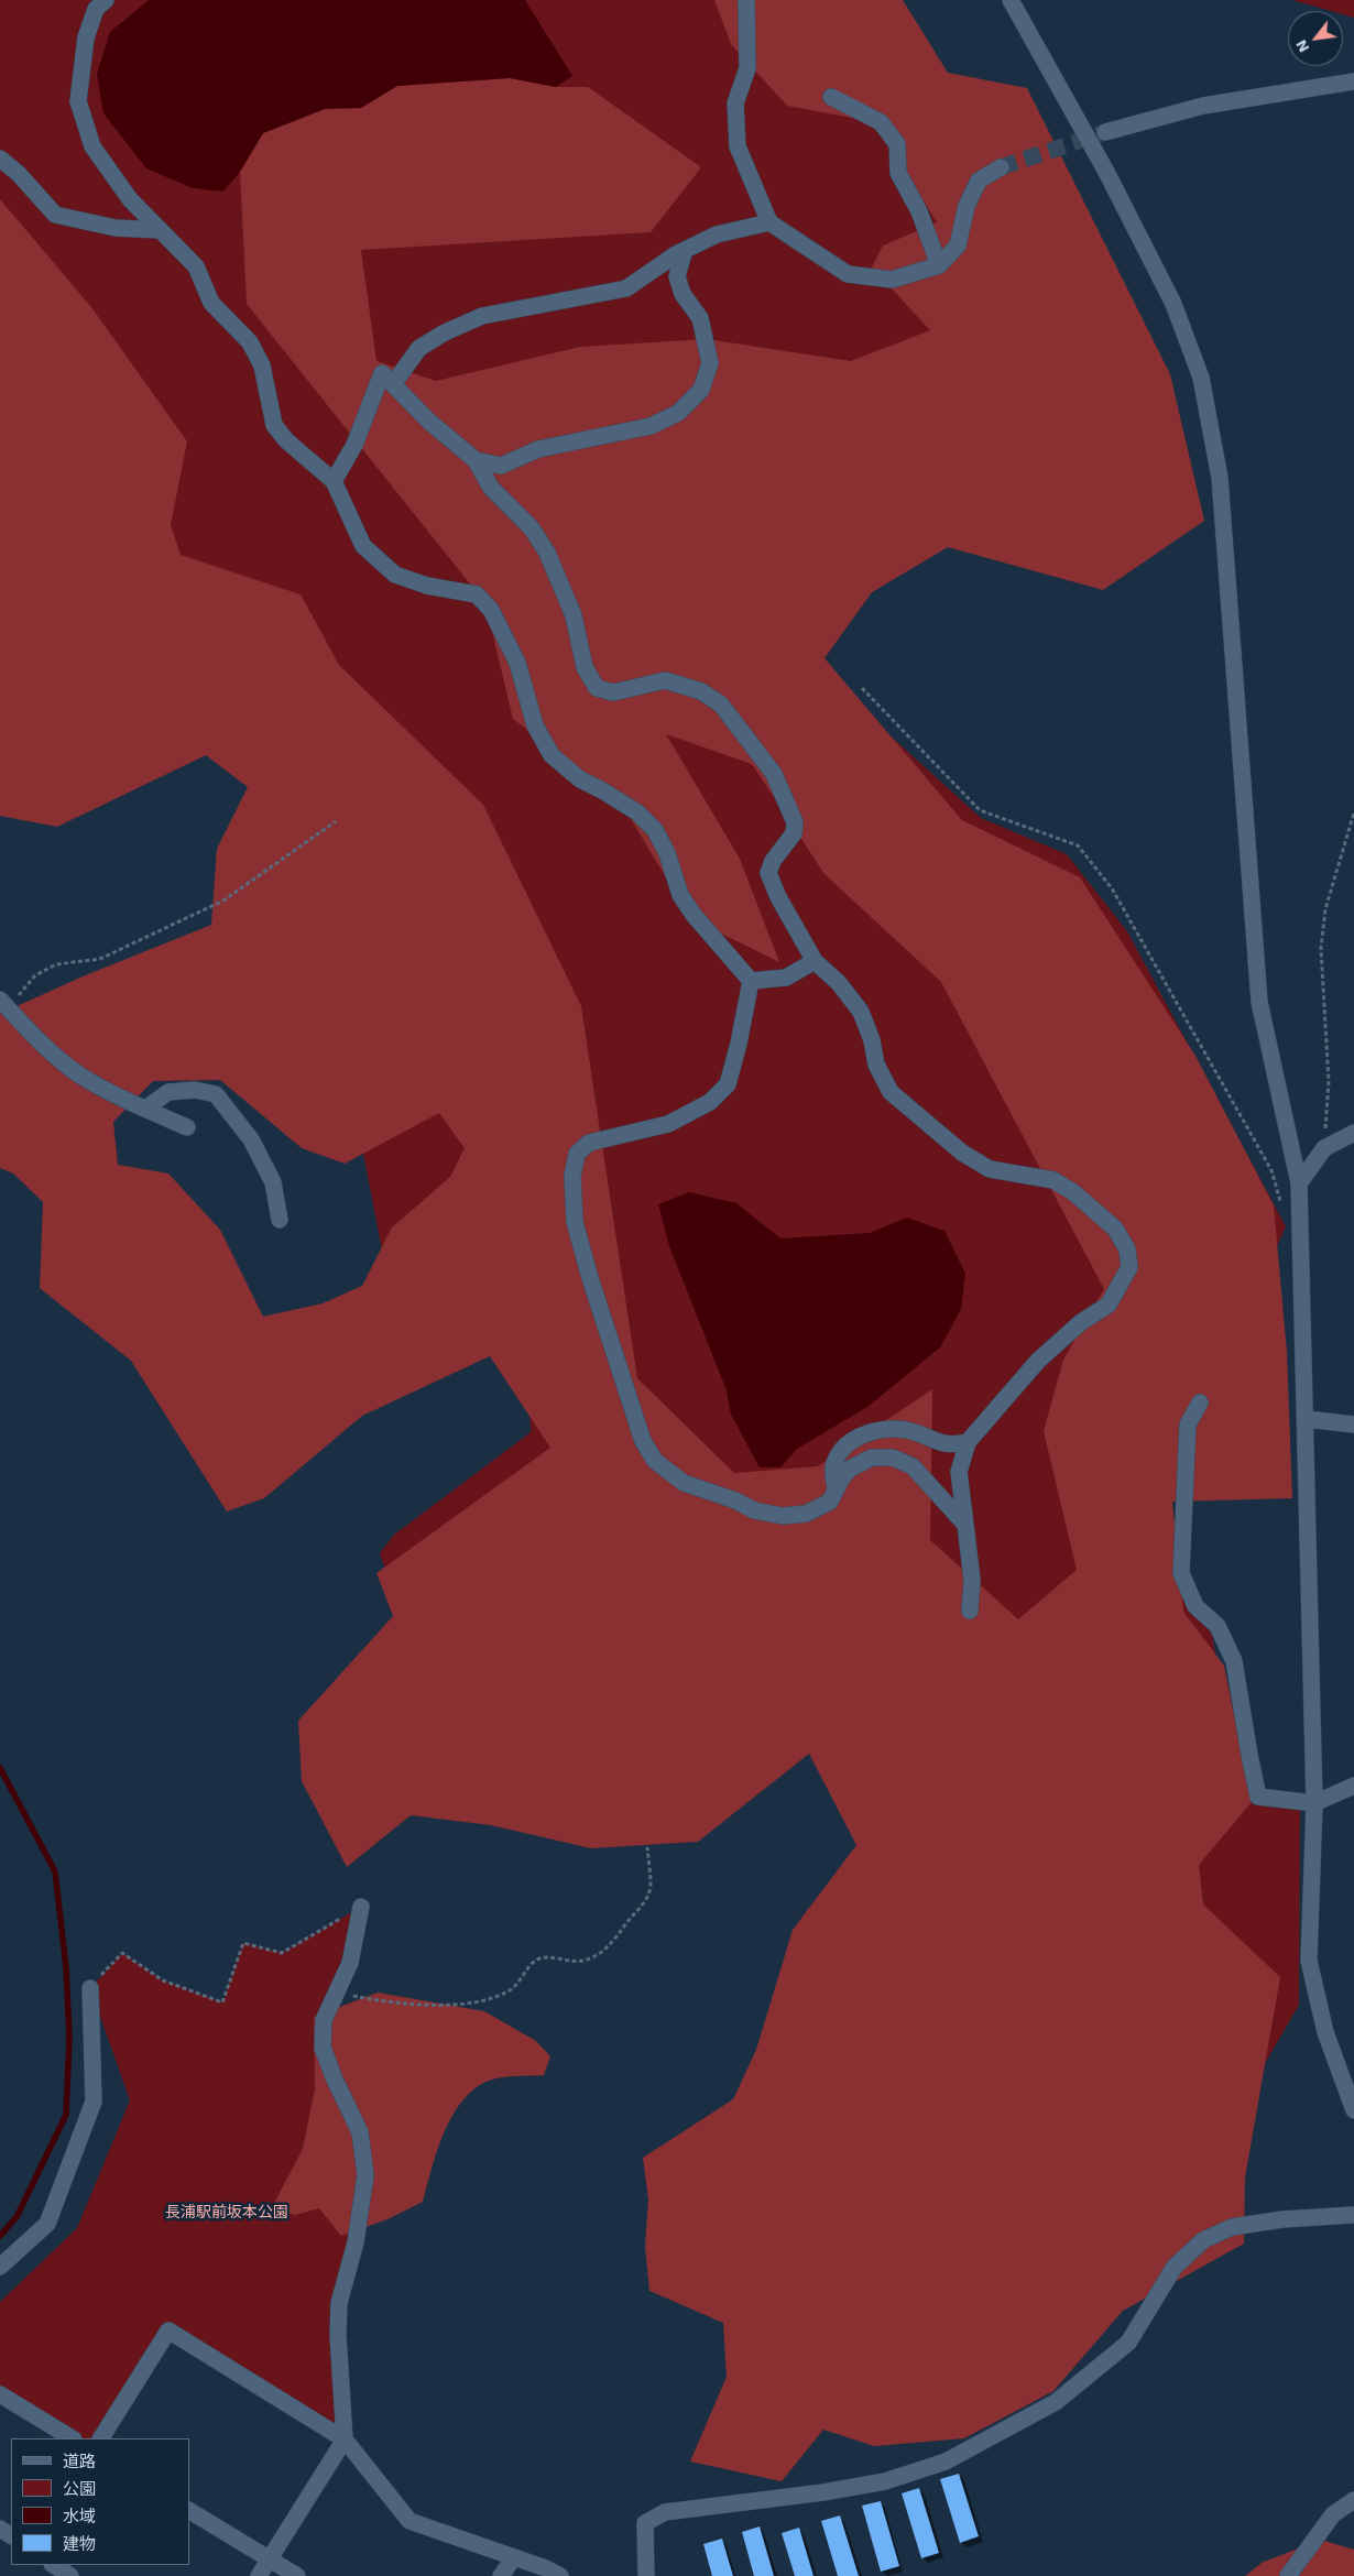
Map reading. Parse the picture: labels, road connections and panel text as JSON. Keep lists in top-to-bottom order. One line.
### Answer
{"parks":["長浦駅前坂本公園"],"legend":["道路","公園","水域","建物"],"north":"bottom left"}
